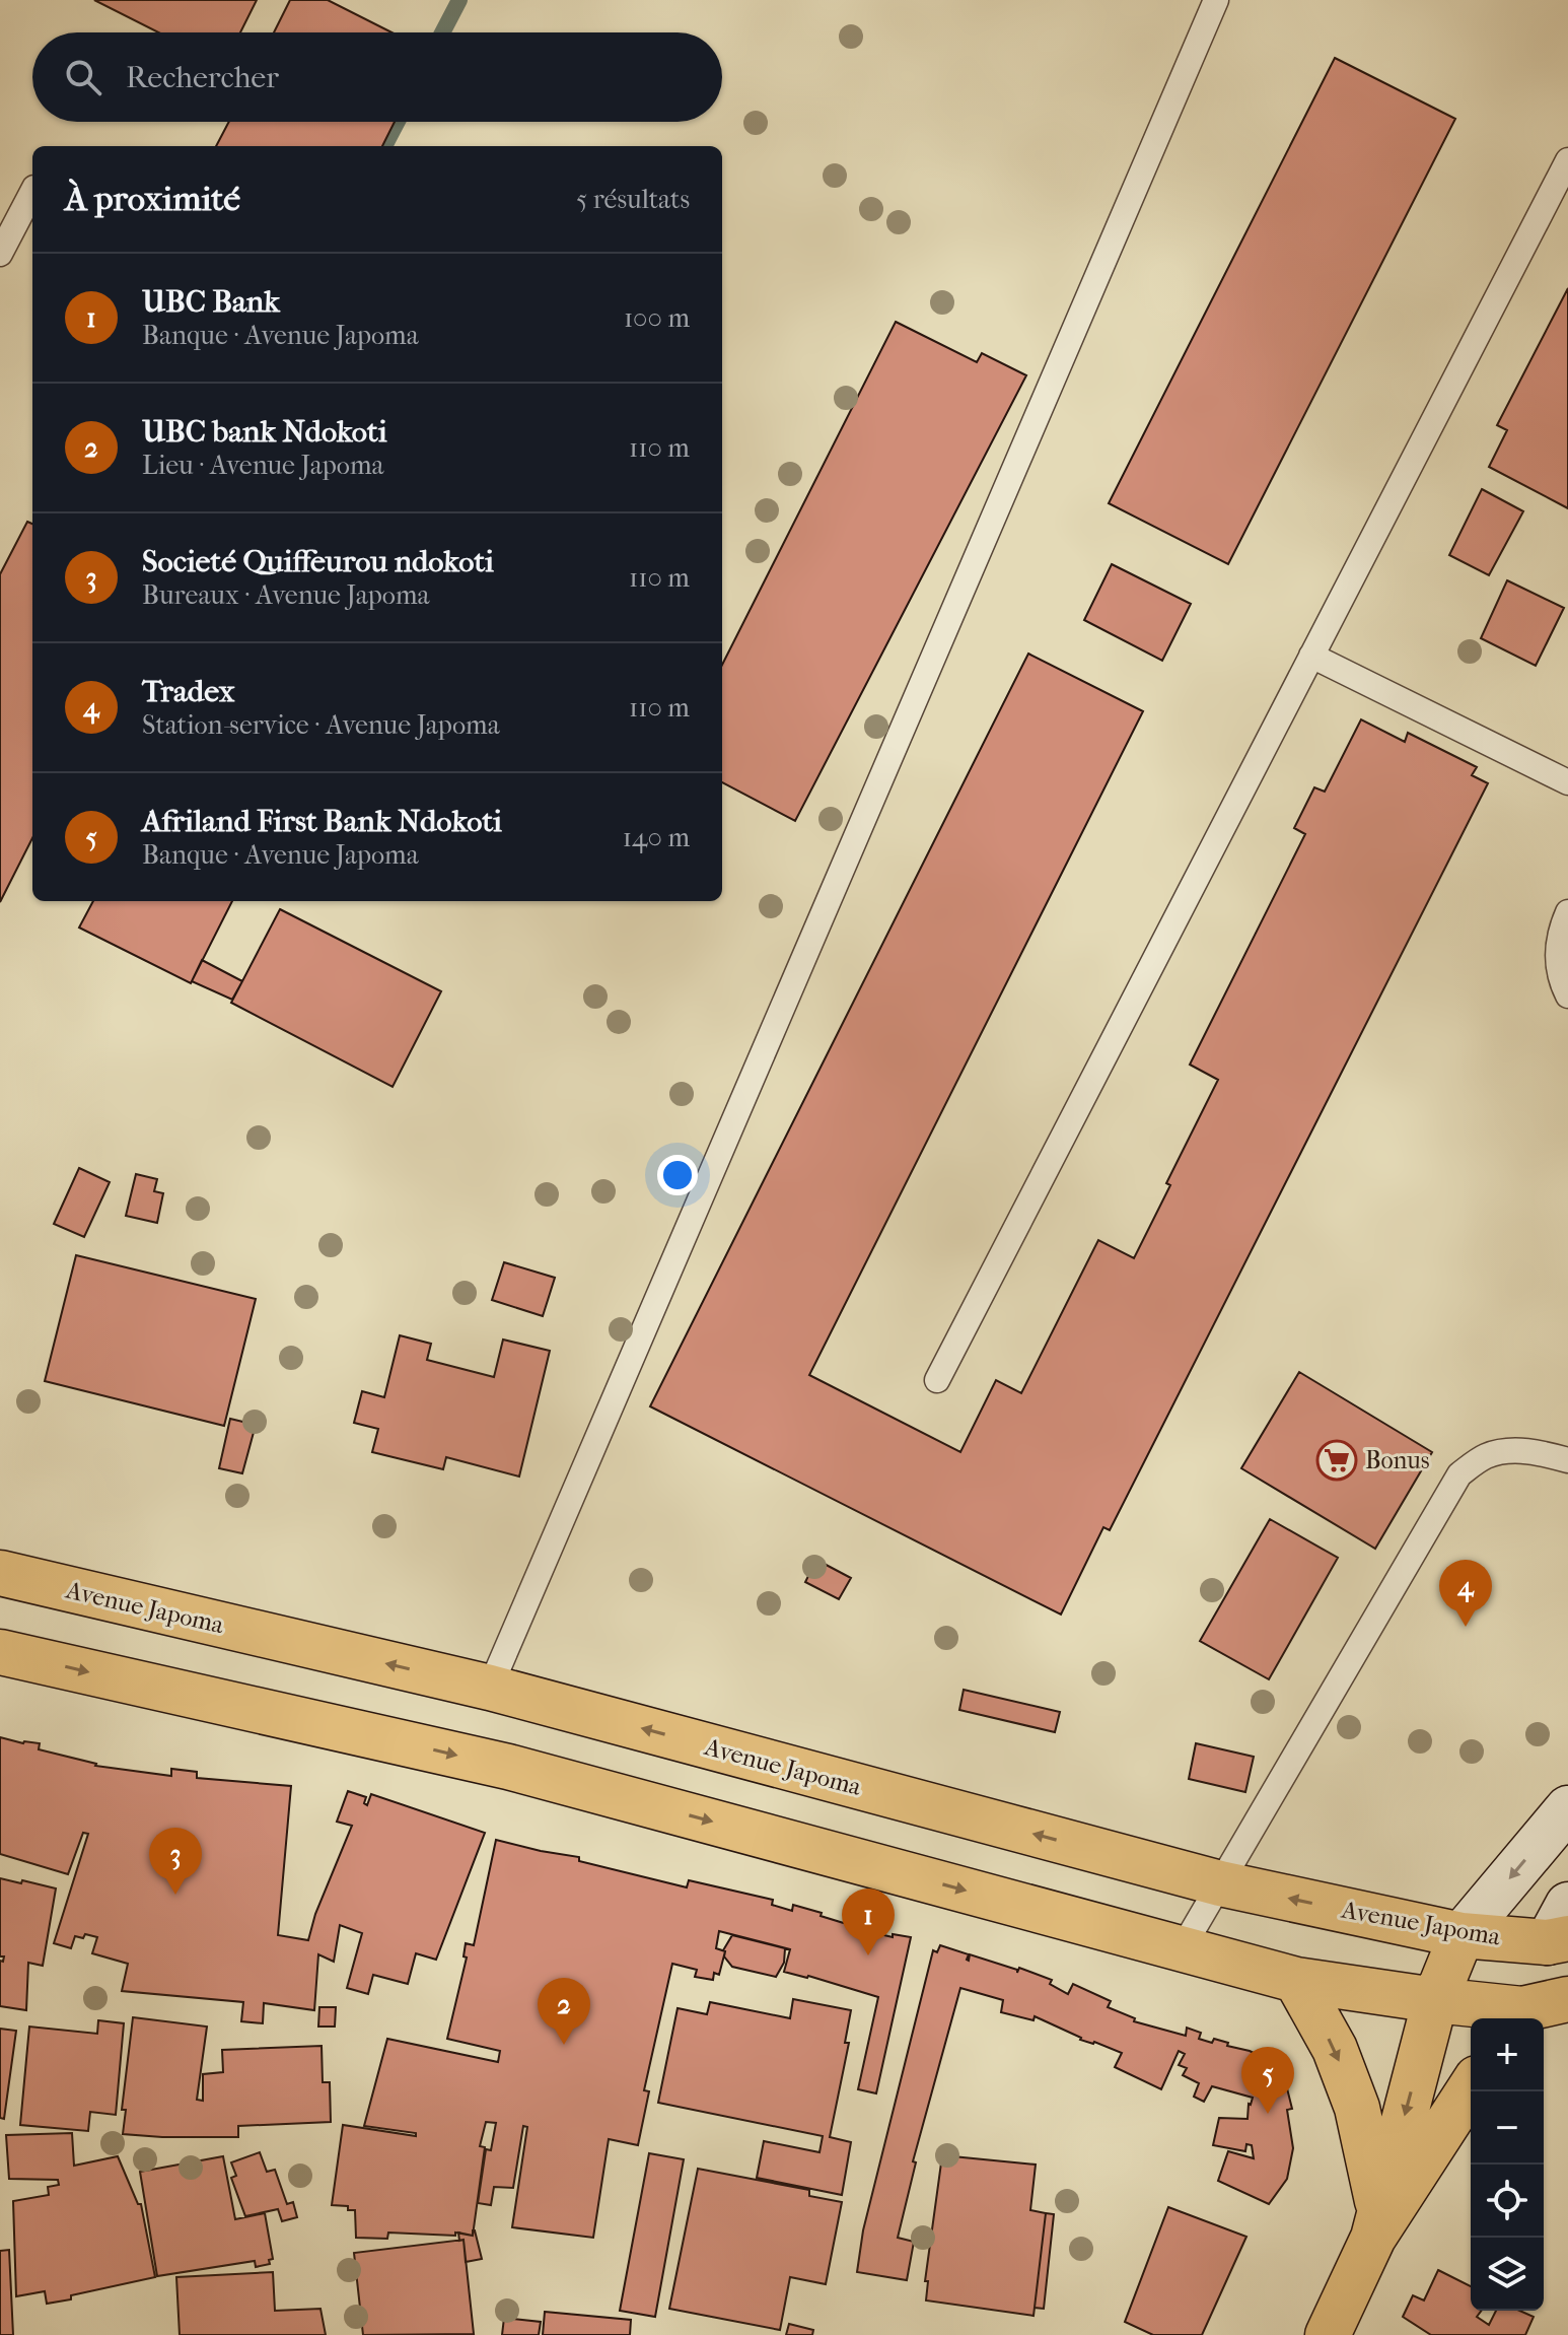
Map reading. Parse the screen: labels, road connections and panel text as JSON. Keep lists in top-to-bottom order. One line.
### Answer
{"streets":{"main road":["Avenue Japoma"]},"places":{"supermarket":["Bonus"]},"page":{"search":"Rechercher","heading":["À proximité","5 résultats"],"list":[{"mark":"1","name":"UBC Bank","note":"Banque · Avenue Japoma","value":"100 m"},{"mark":"2","name":"UBC bank Ndokoti","note":"Lieu · Avenue Japoma","value":"110 m"},{"mark":"3","name":"Societé Quiffeurou ndokoti","note":"Bureaux · Avenue Japoma","value":"110 m"},{"mark":"4","name":"Tradex","note":"Station-service · Avenue Japoma","value":"110 m"},{"mark":"5","name":"Afriland First Bank Ndokoti","note":"Banque · Avenue Japoma","value":"140 m"}],"pins":["4","3","1","2","5"],"map_buttons":["+","−"]}}
